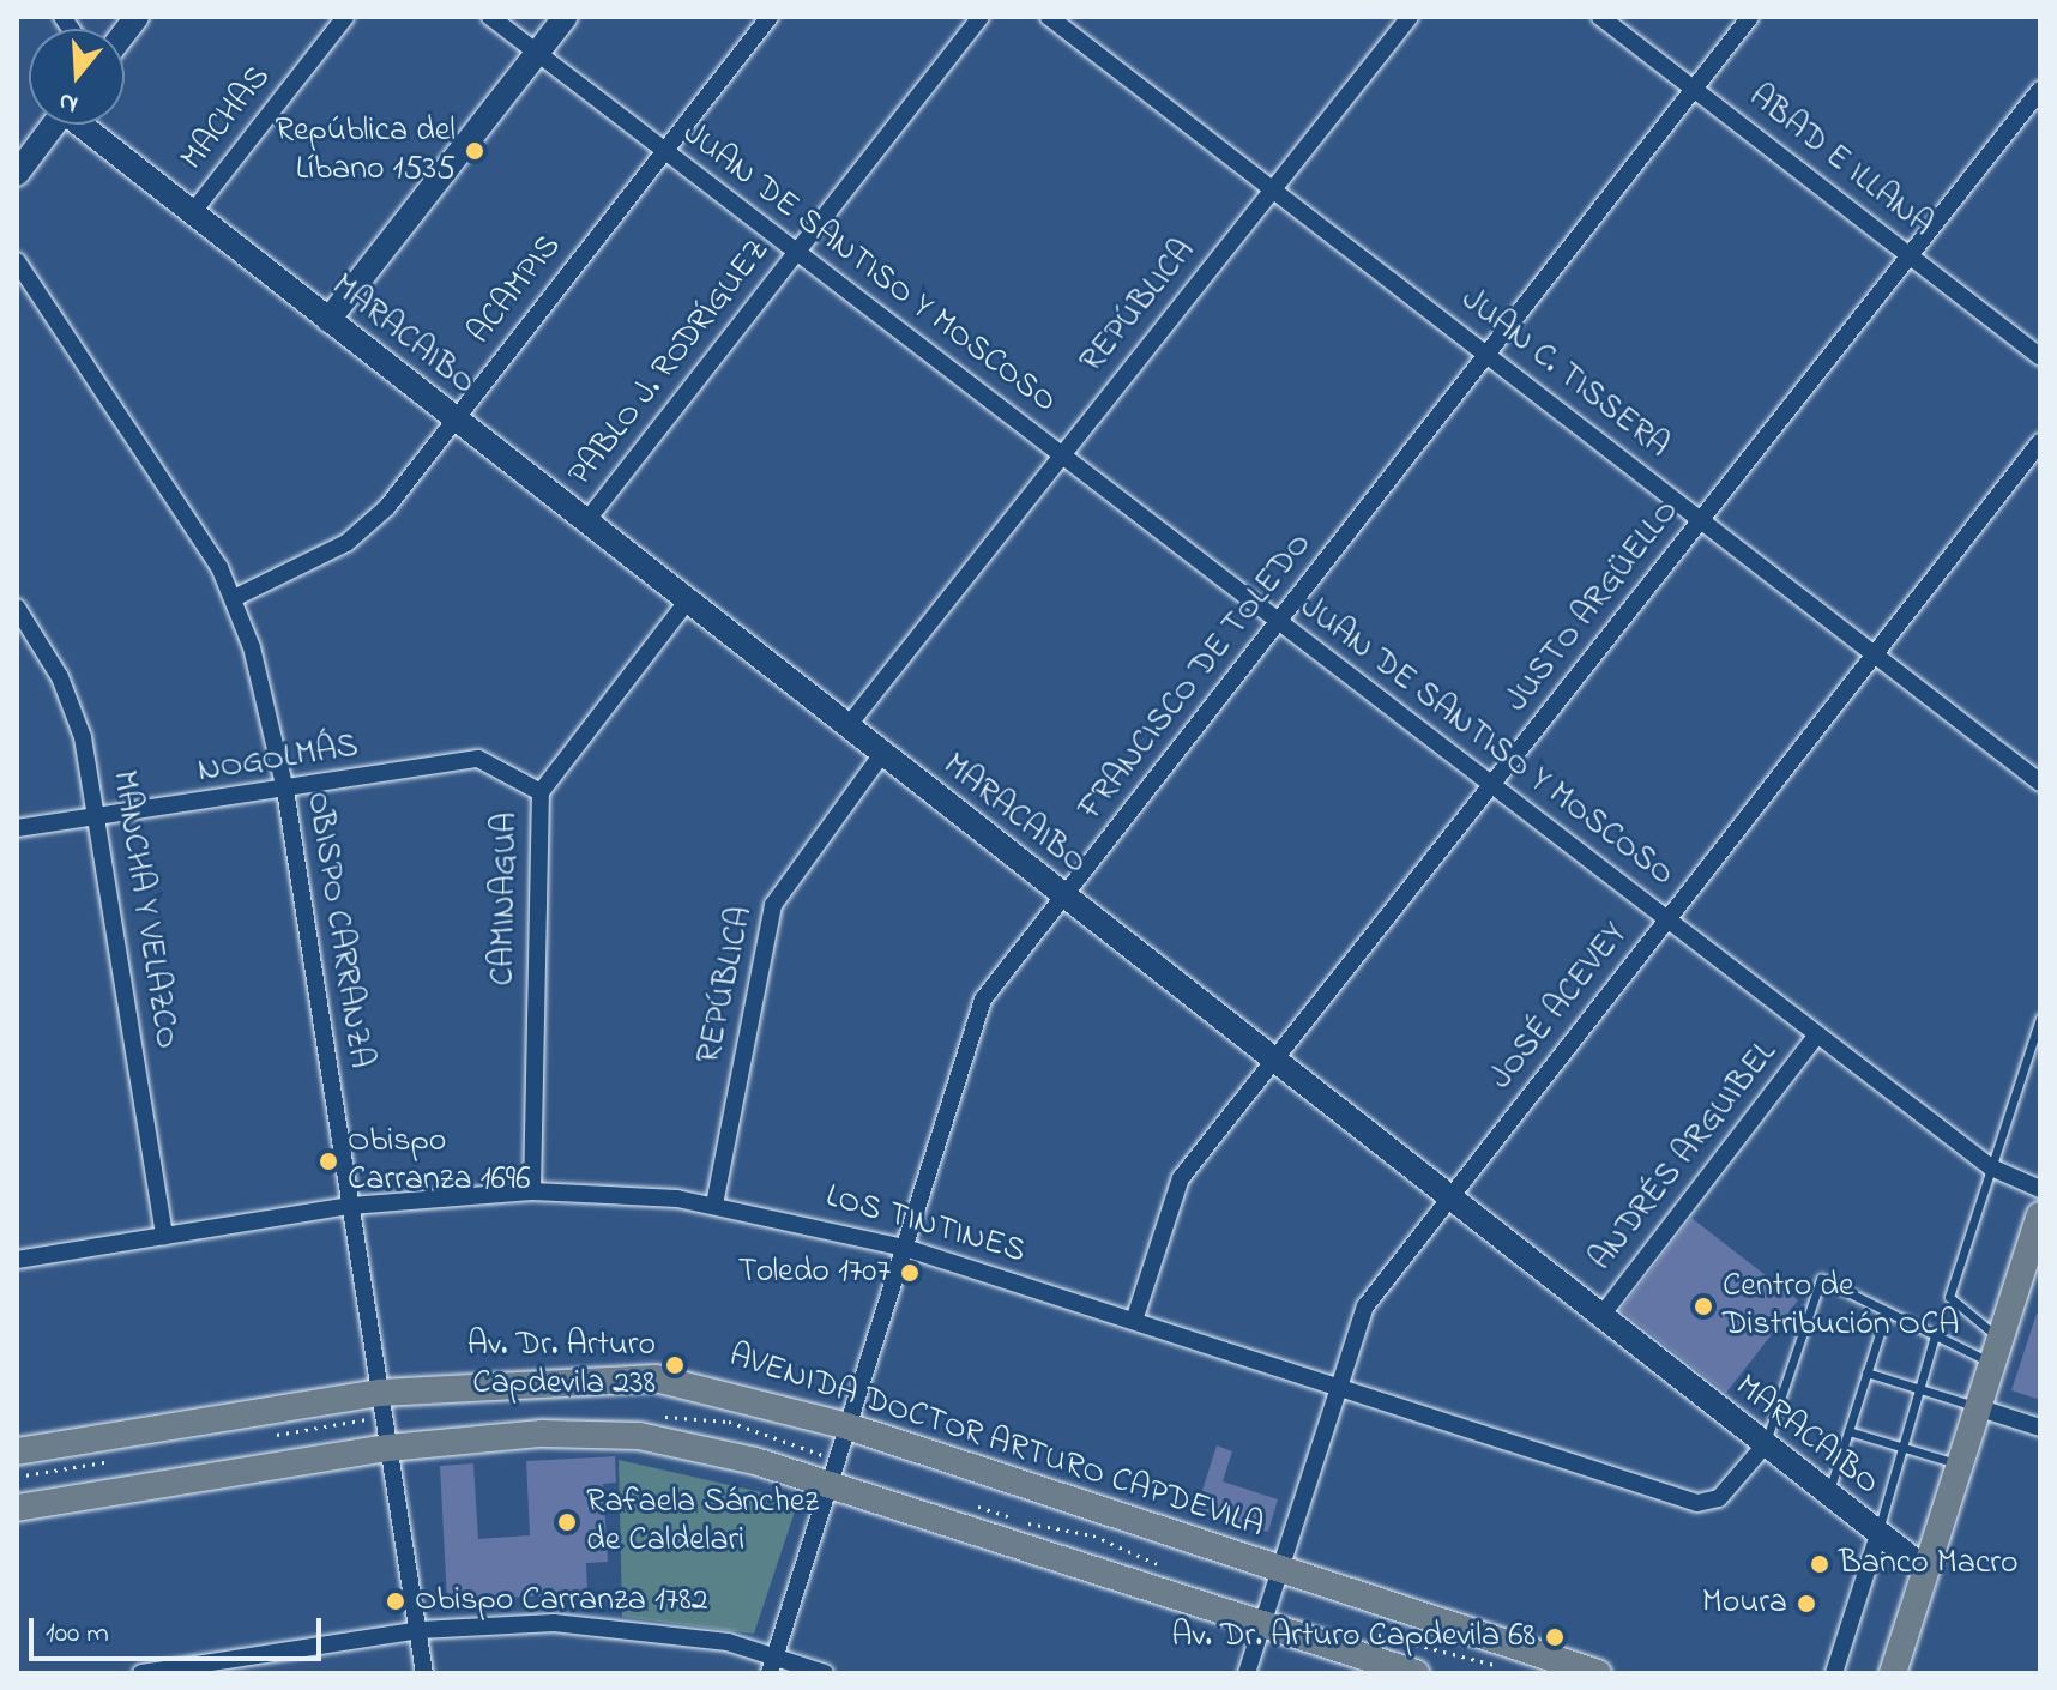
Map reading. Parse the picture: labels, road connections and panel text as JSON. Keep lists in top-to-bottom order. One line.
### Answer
{"streets":{"main road":["MARACAIBO","AVENIDA DOCTOR ARTURO CAPDEVILA"],"street":["MACHAS","ABAD E ILLANA","JUAN DE SANTISO Y MOSCOSO","ACAMPIS","REPÚBLICA","PABLO J. RODRÍGUEZ","JUAN C. TISSERA","JUSTO ARGÜELLO","FRANCISCO DE TOLEDO","NOGOLMÁS","CAMINAGUA","MANCHA Y VELAZCO","OBISPO CARRANZA","JOSÉ ACEVEY","ANDRÉS ARGUIBEL","LOS TINTINES"]},"crossings":[["MACHAS","MARACAIBO"],["ABAD E ILLANA","JUSTO ARGÜELLO"],["ABAD E ILLANA","FRANCISCO DE TOLEDO"],["JUAN DE SANTISO Y MOSCOSO","ACAMPIS"],["JUAN DE SANTISO Y MOSCOSO","REPÚBLICA"],["JUAN DE SANTISO Y MOSCOSO","PABLO J. RODRÍGUEZ"],["JUAN DE SANTISO Y MOSCOSO","JUSTO ARGÜELLO"],["JUAN DE SANTISO Y MOSCOSO","FRANCISCO DE TOLEDO"],["JUAN DE SANTISO Y MOSCOSO","JOSÉ ACEVEY"],["JUAN DE SANTISO Y MOSCOSO","ANDRÉS ARGUIBEL"],["ACAMPIS","MARACAIBO"],["ACAMPIS","OBISPO CARRANZA"],["REPÚBLICA","MARACAIBO"],["REPÚBLICA","JUAN C. TISSERA"],["REPÚBLICA","LOS TINTINES"],["MARACAIBO","PABLO J. RODRÍGUEZ"],["MARACAIBO","JUSTO ARGÜELLO"],["MARACAIBO","FRANCISCO DE TOLEDO"],["MARACAIBO","CAMINAGUA"],["MARACAIBO","JOSÉ ACEVEY"],["MARACAIBO","ANDRÉS ARGUIBEL"],["MARACAIBO","LOS TINTINES"],["JUAN C. TISSERA","JUSTO ARGÜELLO"],["JUAN C. TISSERA","FRANCISCO DE TOLEDO"],["JUAN C. TISSERA","JOSÉ ACEVEY"],["JUSTO ARGÜELLO","LOS TINTINES"],["FRANCISCO DE TOLEDO","LOS TINTINES"],["FRANCISCO DE TOLEDO","AVENIDA DOCTOR ARTURO CAPDEVILA"],["NOGOLMÁS","CAMINAGUA"],["NOGOLMÁS","MANCHA Y VELAZCO"],["NOGOLMÁS","OBISPO CARRANZA"],["CAMINAGUA","LOS TINTINES"],["MANCHA Y VELAZCO","LOS TINTINES"],["OBISPO CARRANZA","LOS TINTINES"],["OBISPO CARRANZA","AVENIDA DOCTOR ARTURO CAPDEVILA"],["JOSÉ ACEVEY","LOS TINTINES"],["JOSÉ ACEVEY","AVENIDA DOCTOR ARTURO CAPDEVILA"]],"places":["República del Líbano 1535","Obispo Carranza 1696","Toledo 1707","Centro de Distribución OCA","Av. Dr. Arturo Capdevila 238","Rafaela Sánchez de Caldelari","Banco Macro","Obispo Carranza 1782","Moura","Av. Dr. Arturo Capdevila 68"],"scale_bar":"100 m","north":"bottom"}
